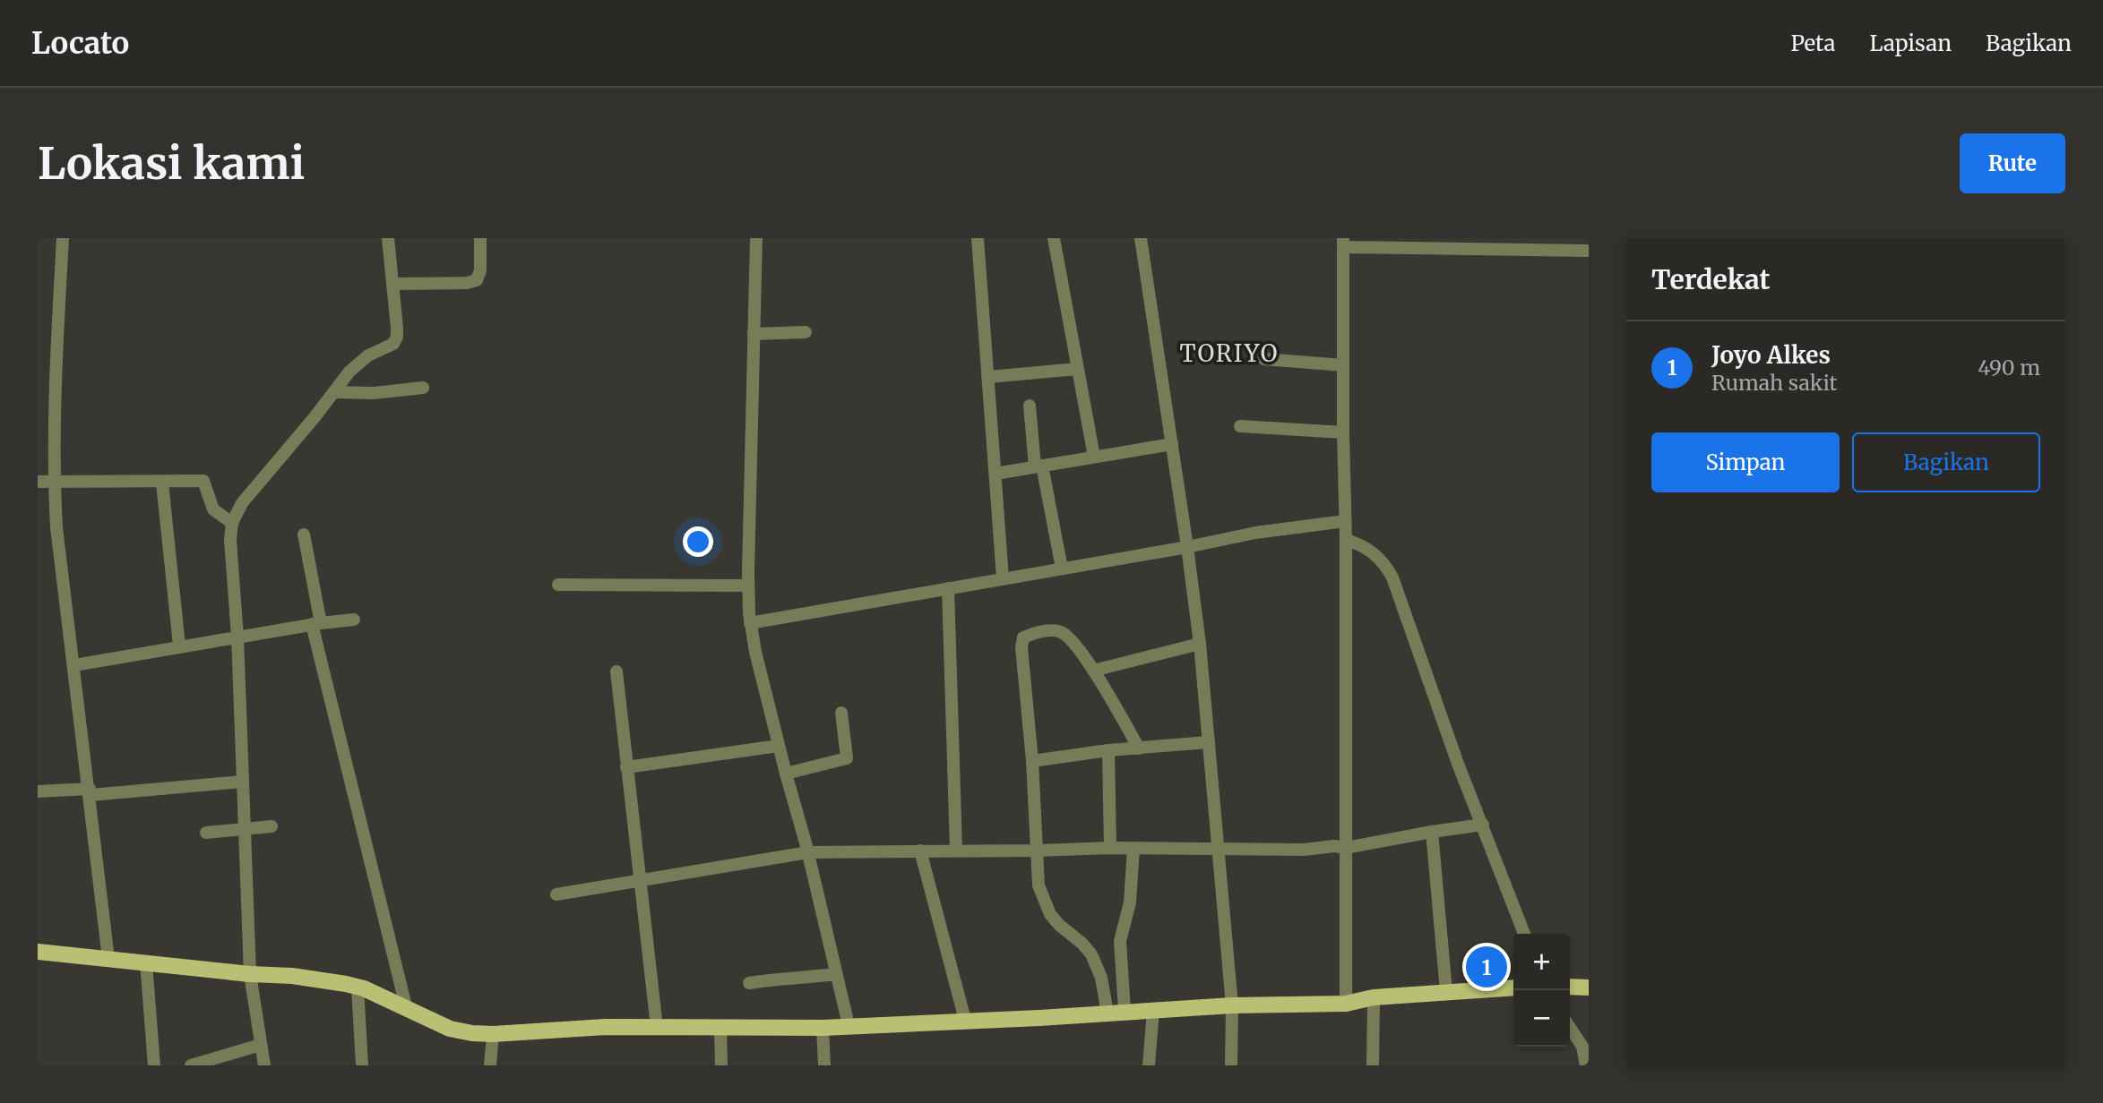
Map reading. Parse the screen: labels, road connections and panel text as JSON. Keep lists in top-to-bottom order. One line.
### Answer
{"districts":["TORIYO"],"page":{"header":"Locato","nav":["Peta","Lapisan","Bagikan"],"buttons":["Rute",["Simpan","Bagikan"]],"title":"Lokasi kami","heading":"Terdekat","list":[{"mark":"1","name":"Joyo Alkes","note":"Rumah sakit","value":"490 m"}],"map_buttons":["+","−"],"pins":"1"}}
